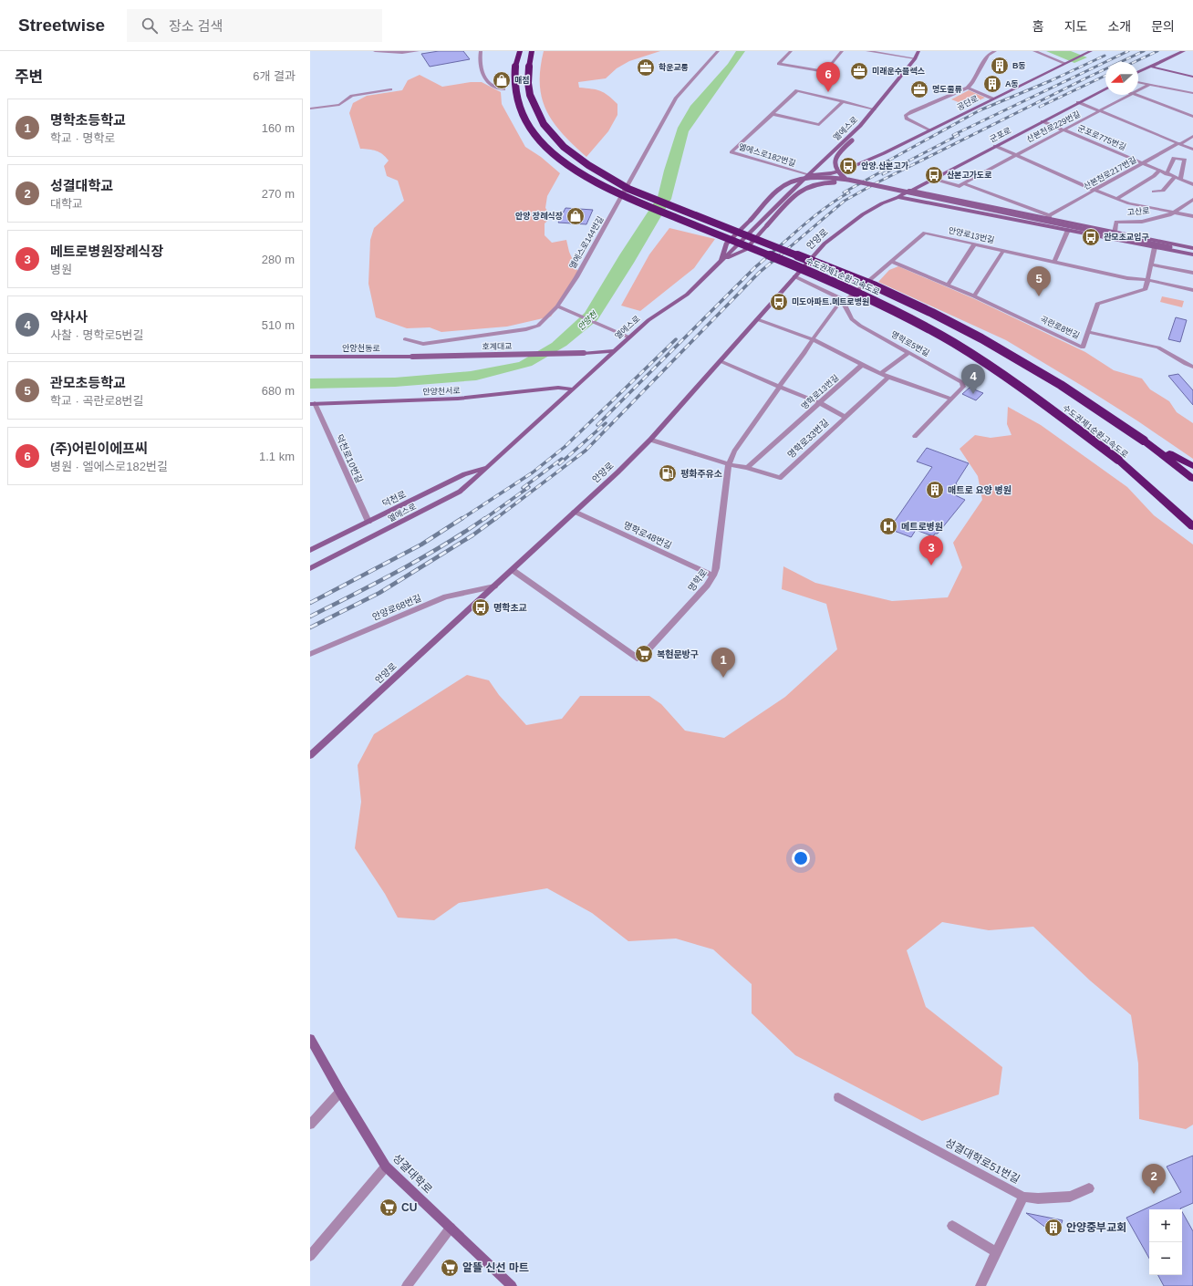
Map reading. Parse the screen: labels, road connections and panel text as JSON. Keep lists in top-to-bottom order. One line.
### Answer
{"streets":{"highway":["수도권제1순환고속도로"],"street":["공단로","산본천로229번길","엘에스로","군포로","군포로775번길","엘에스로182번길","산본천로217번길","고산로","안양로13번길","안양로","엘에스로144번길","곡란로8번길","명학로5번길","호계대교","안양천동로","안양천서로","명학로13번길","명학로33번길","덕천로10번길","덕천로","명학로48번길","명학로","안양로68번길","성결대학로51번길","성결대학로"]},"crossings":[["공단로","엘에스로"],["공단로","엘에스로182번길"],["산본천로229번길","군포로775번길"],["엘에스로","엘에스로182번길"],["엘에스로","호계대교"],["엘에스로","안양천서로"],["엘에스로","덕천로"],["군포로","군포로775번길"],["군포로","안양로"],["군포로775번길","산본천로217번길"],["안양로13번길","곡란로8번길"],["안양로13번길","명학로5번길"],["안양로13번길","명학로"],["안양로","명학로33번길"],["안양로","명학로48번길"],["안양로","명학로"],["안양로","안양로68번길"],["명학로5번길","명학로"],["호계대교","안양천동로"],["안양천서로","덕천로10번길"],["명학로13번길","명학로33번길"],["명학로33번길","명학로"],["덕천로10번길","덕천로"],["명학로48번길","명학로"]],"water":["안양천"],"places":{"building":["B동","A동","매트로 요양 병원","안양중부교회"],"office":["학운교통","미래운수플렉스","명도물류"],"shop":["매점","안양 장례식장"],"bus stop":["안양.산본고가","산본고가도로","관모초교입구","미도아파트.메트로병원","명학초교"],"fuel station":["평화주유소"],"hospital":["메트로병원"],"supermarket":["복현문방구","CU","알뜰 신선 마트"]},"north":"left","page":{"header":"Streetwise","search":"장소 검색","nav":["홈","지도","소개","문의"],"heading":["주변","6개 결과"],"pins":["6","5","4","3","1","2"],"list":[{"mark":"1","name":"명학초등학교","note":"학교 · 명학로","value":"160 m"},{"mark":"2","name":"성결대학교","note":"대학교","value":"270 m"},{"mark":"3","name":"메트로병원장례식장","note":"병원","value":"280 m"},{"mark":"4","name":"약사사","note":"사찰 · 명학로5번길","value":"510 m"},{"mark":"5","name":"관모초등학교","note":"학교 · 곡란로8번길","value":"680 m"},{"mark":"6","name":"(주)어린이에프씨","note":"병원 · 엘에스로182번길","value":"1.1 km"}],"map_buttons":["+","−"]}}
